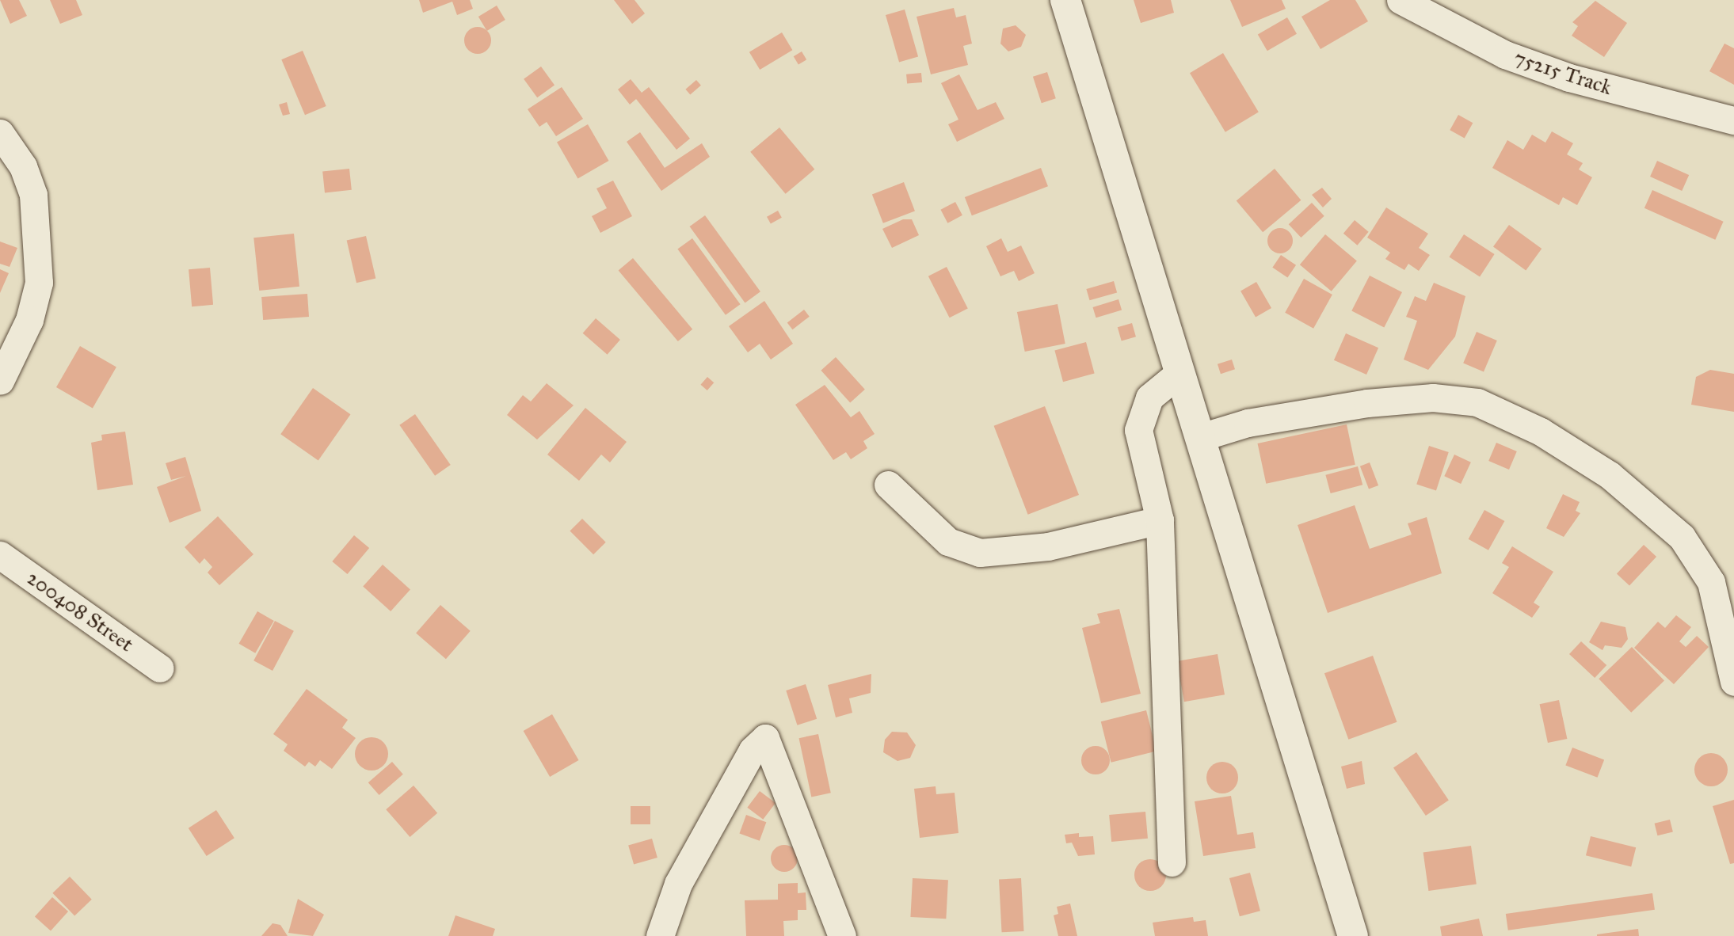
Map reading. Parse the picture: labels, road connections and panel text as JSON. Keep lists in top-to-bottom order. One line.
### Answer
{"streets":{"street":["75215 Track","200408 Street"]}}
